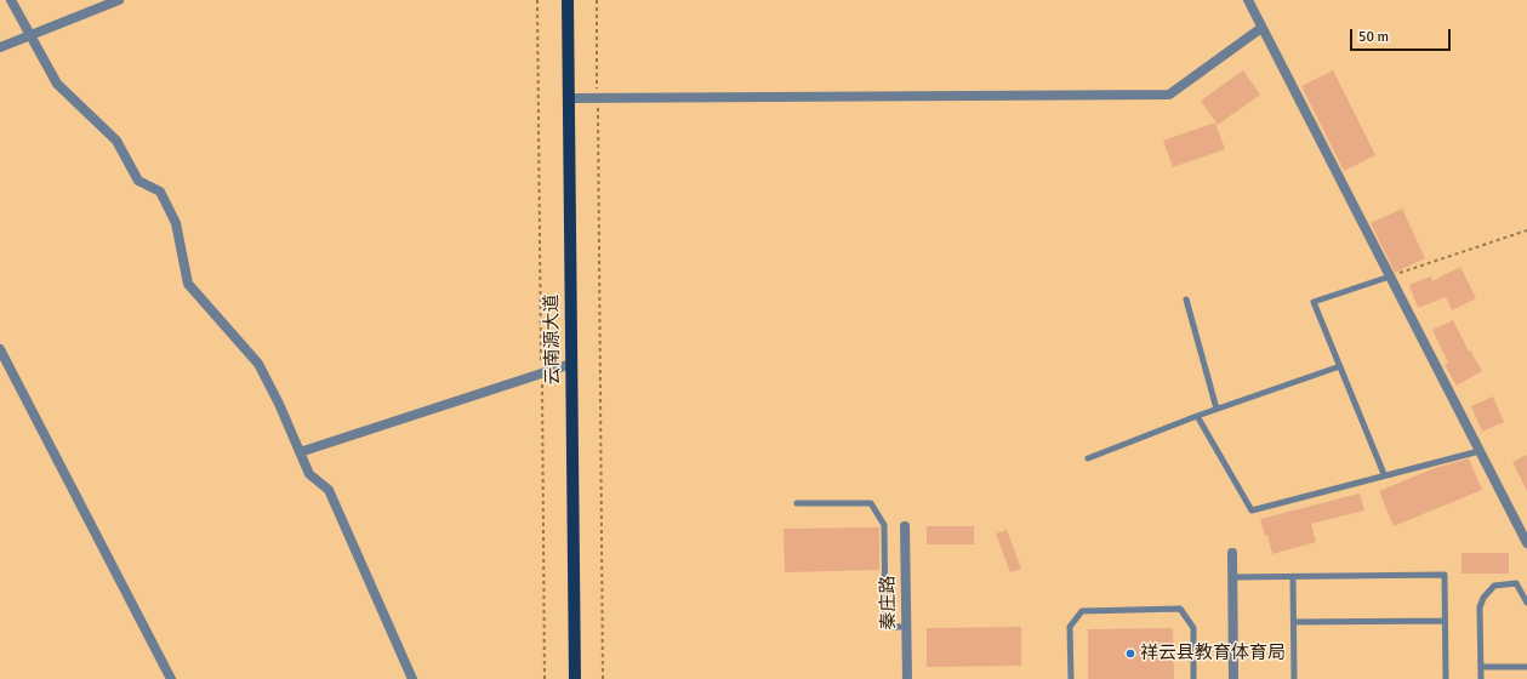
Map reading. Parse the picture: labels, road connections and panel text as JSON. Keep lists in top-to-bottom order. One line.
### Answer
{"streets":{"main road":["云南源大道"],"street":["秦庄路"]},"places":["祥云县教育体育局"],"scale_bar":"50 m"}
